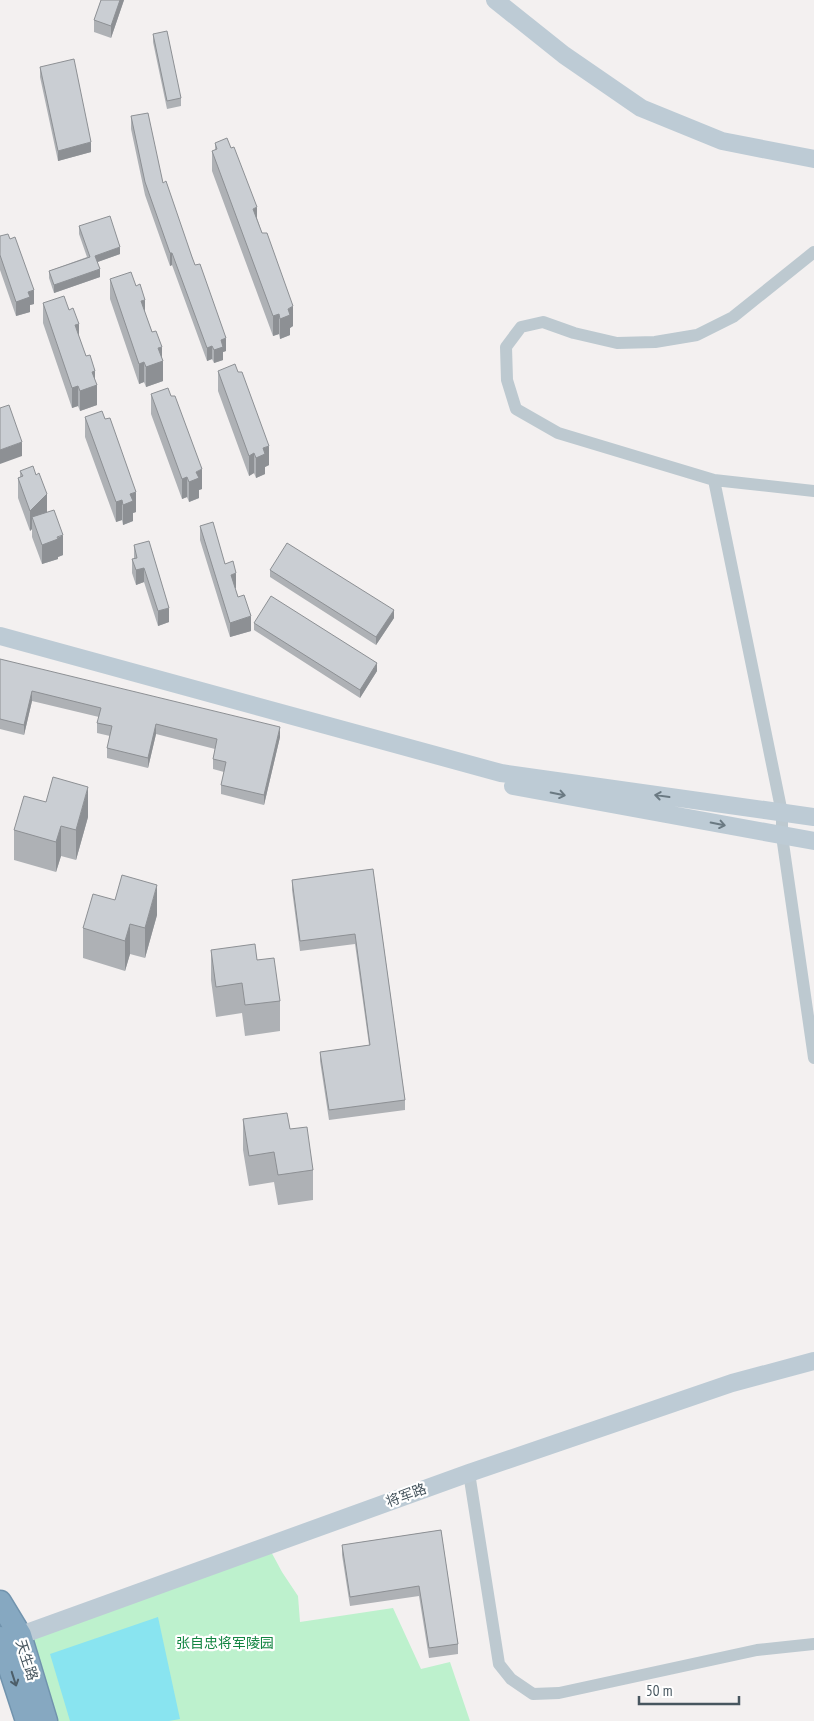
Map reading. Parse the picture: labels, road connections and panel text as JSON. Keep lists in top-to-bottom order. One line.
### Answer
{"streets":{"highway":["天生路"],"street":["将军路"]},"crossings":[["将军路","天生路"]],"parks":["张自忠将军陵园"],"scale_bar":"50 m"}
